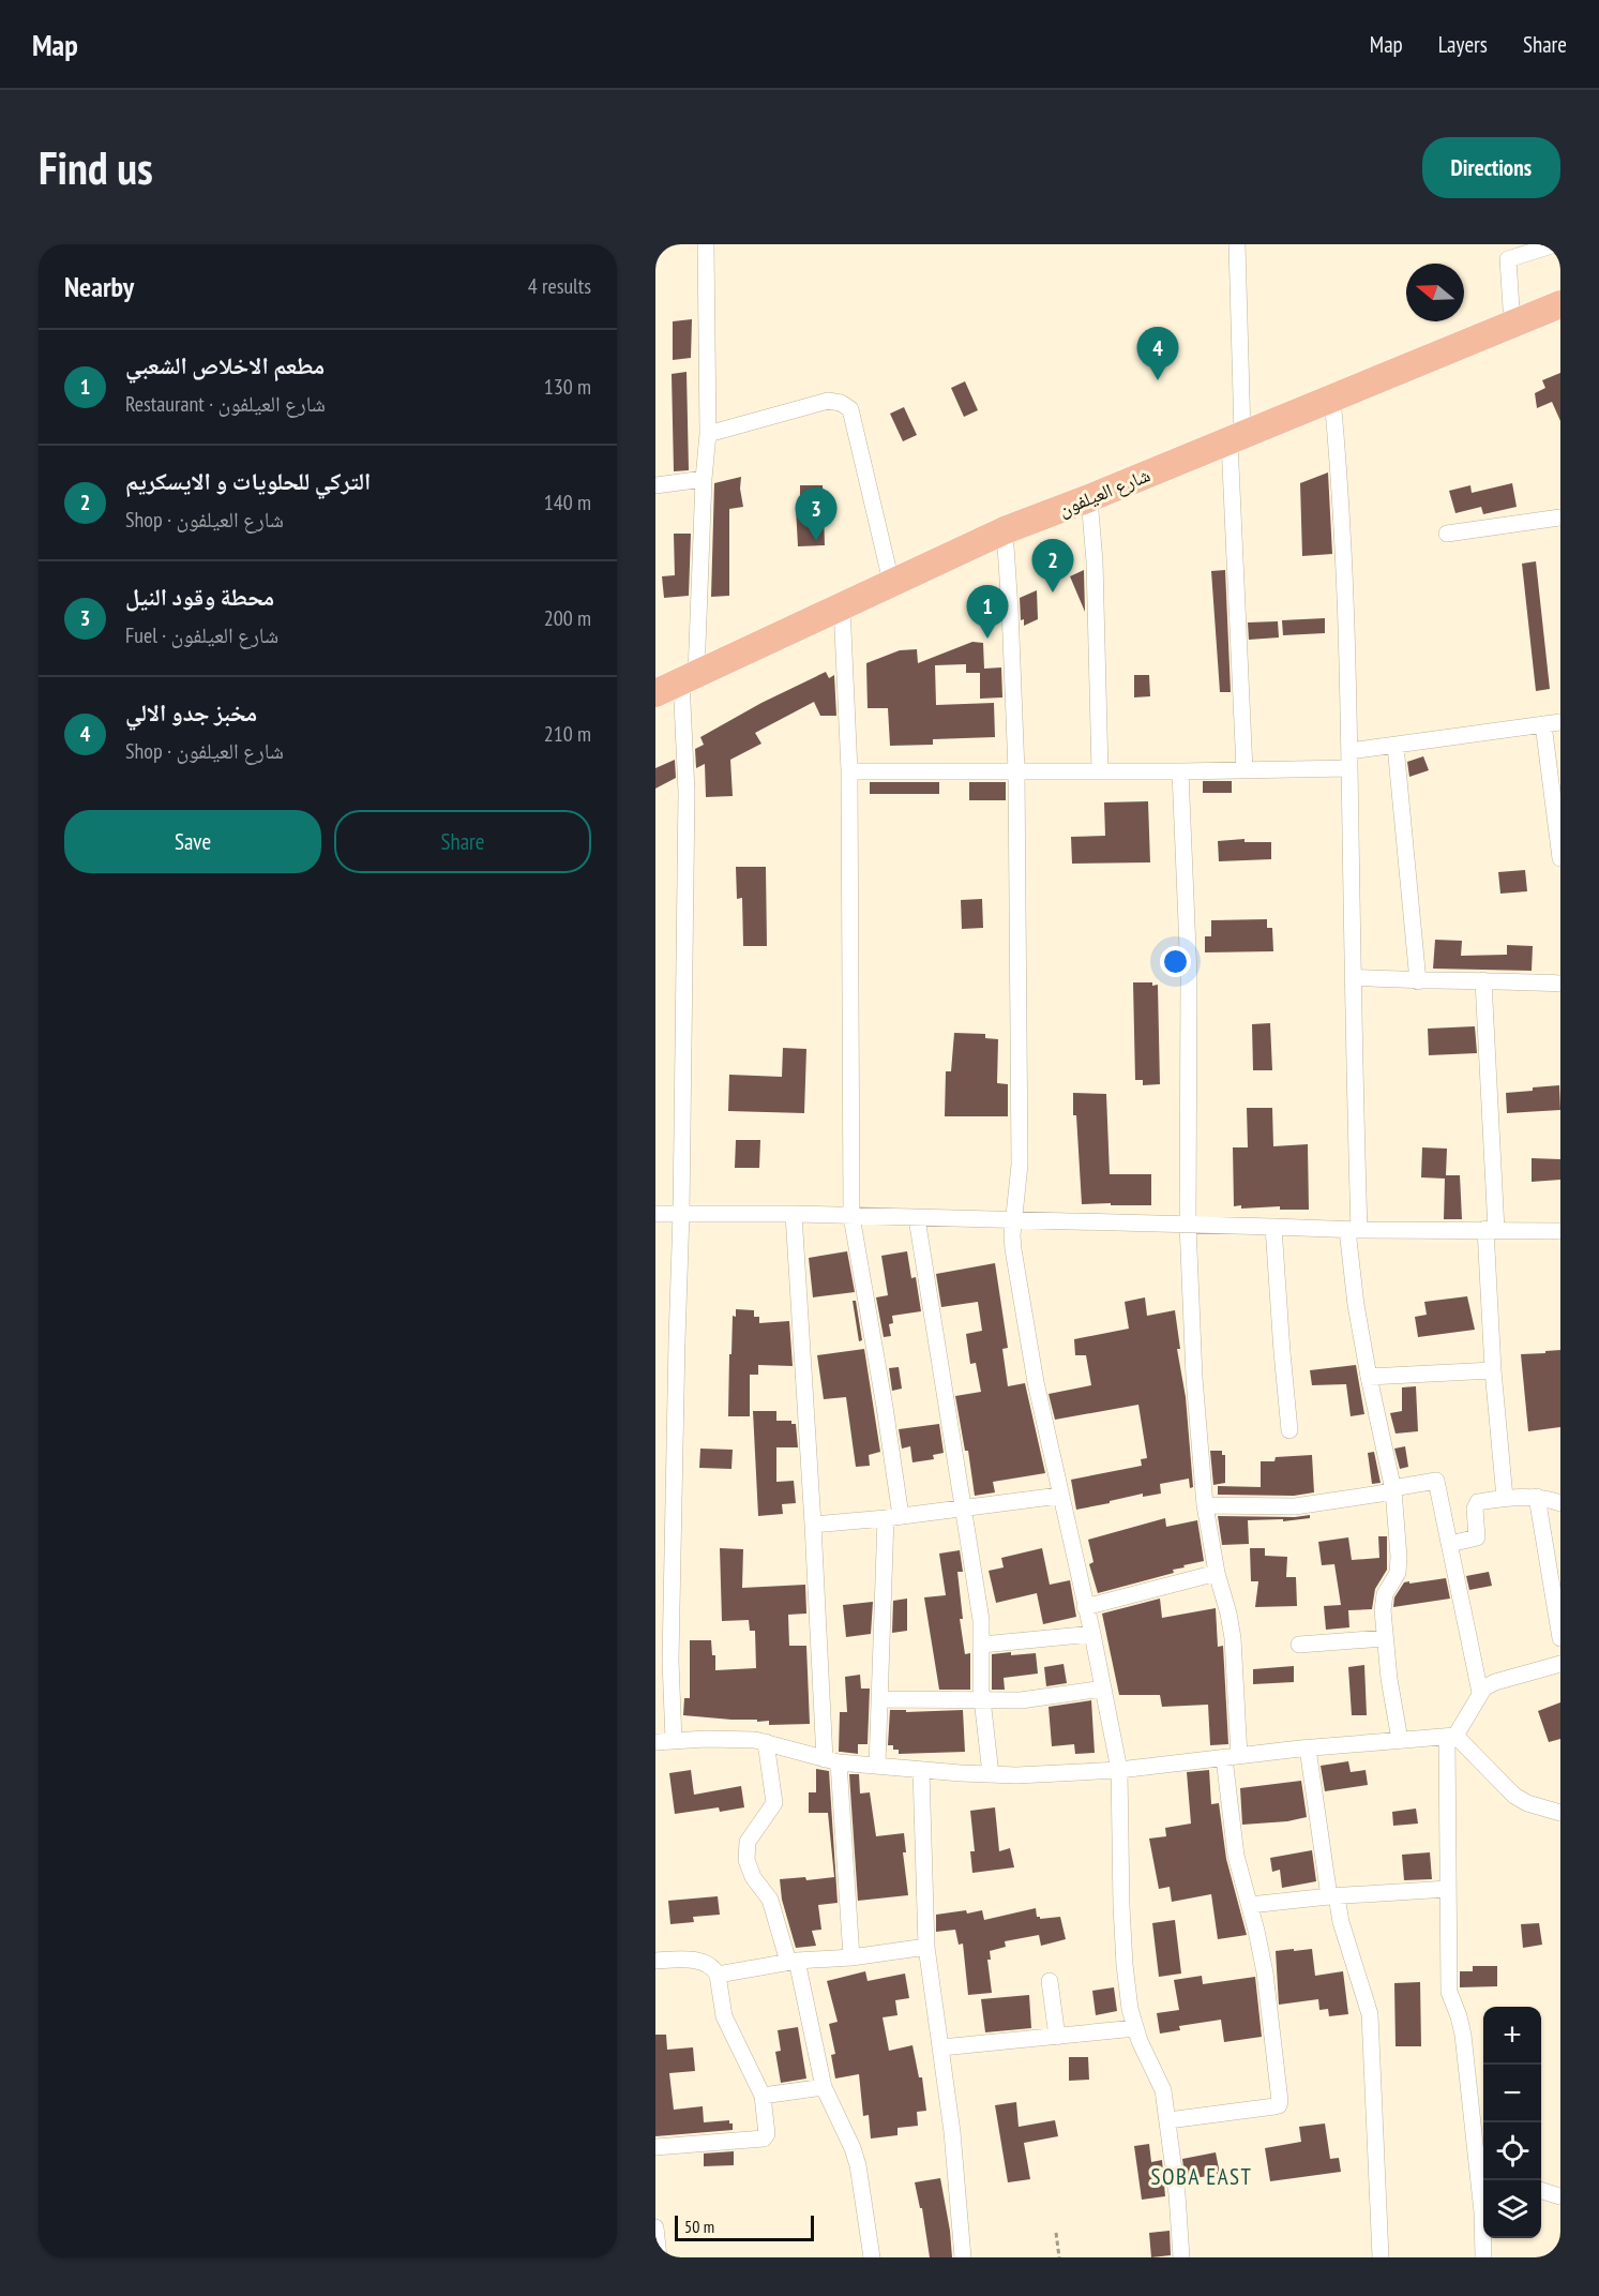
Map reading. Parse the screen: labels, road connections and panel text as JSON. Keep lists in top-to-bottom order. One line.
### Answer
{"streets":{"highway":["شارع العيلفون"]},"districts":["SOBA EAST"],"scale_bar":"50 m","north":"left","page":{"header":"Map","nav":["Map","Layers","Share"],"buttons":["Directions",["Save","Share"]],"title":"Find us","heading":["Nearby","4 results"],"pins":["4","3","2","1"],"list":[{"mark":"1","name":"مطعم الاخلاص الشعبي","note":"Restaurant · شارع العيلفون","value":"130 m"},{"mark":"2","name":"التركي للحلويات و الايسكريم","note":"Shop · شارع العيلفون","value":"140 m"},{"mark":"3","name":"محطة وقود النيل","note":"Fuel · شارع العيلفون","value":"200 m"},{"mark":"4","name":"مخبز جدو الالي","note":"Shop · شارع العيلفون","value":"210 m"}],"map_buttons":["+","−"],"scale":"50 m"}}
